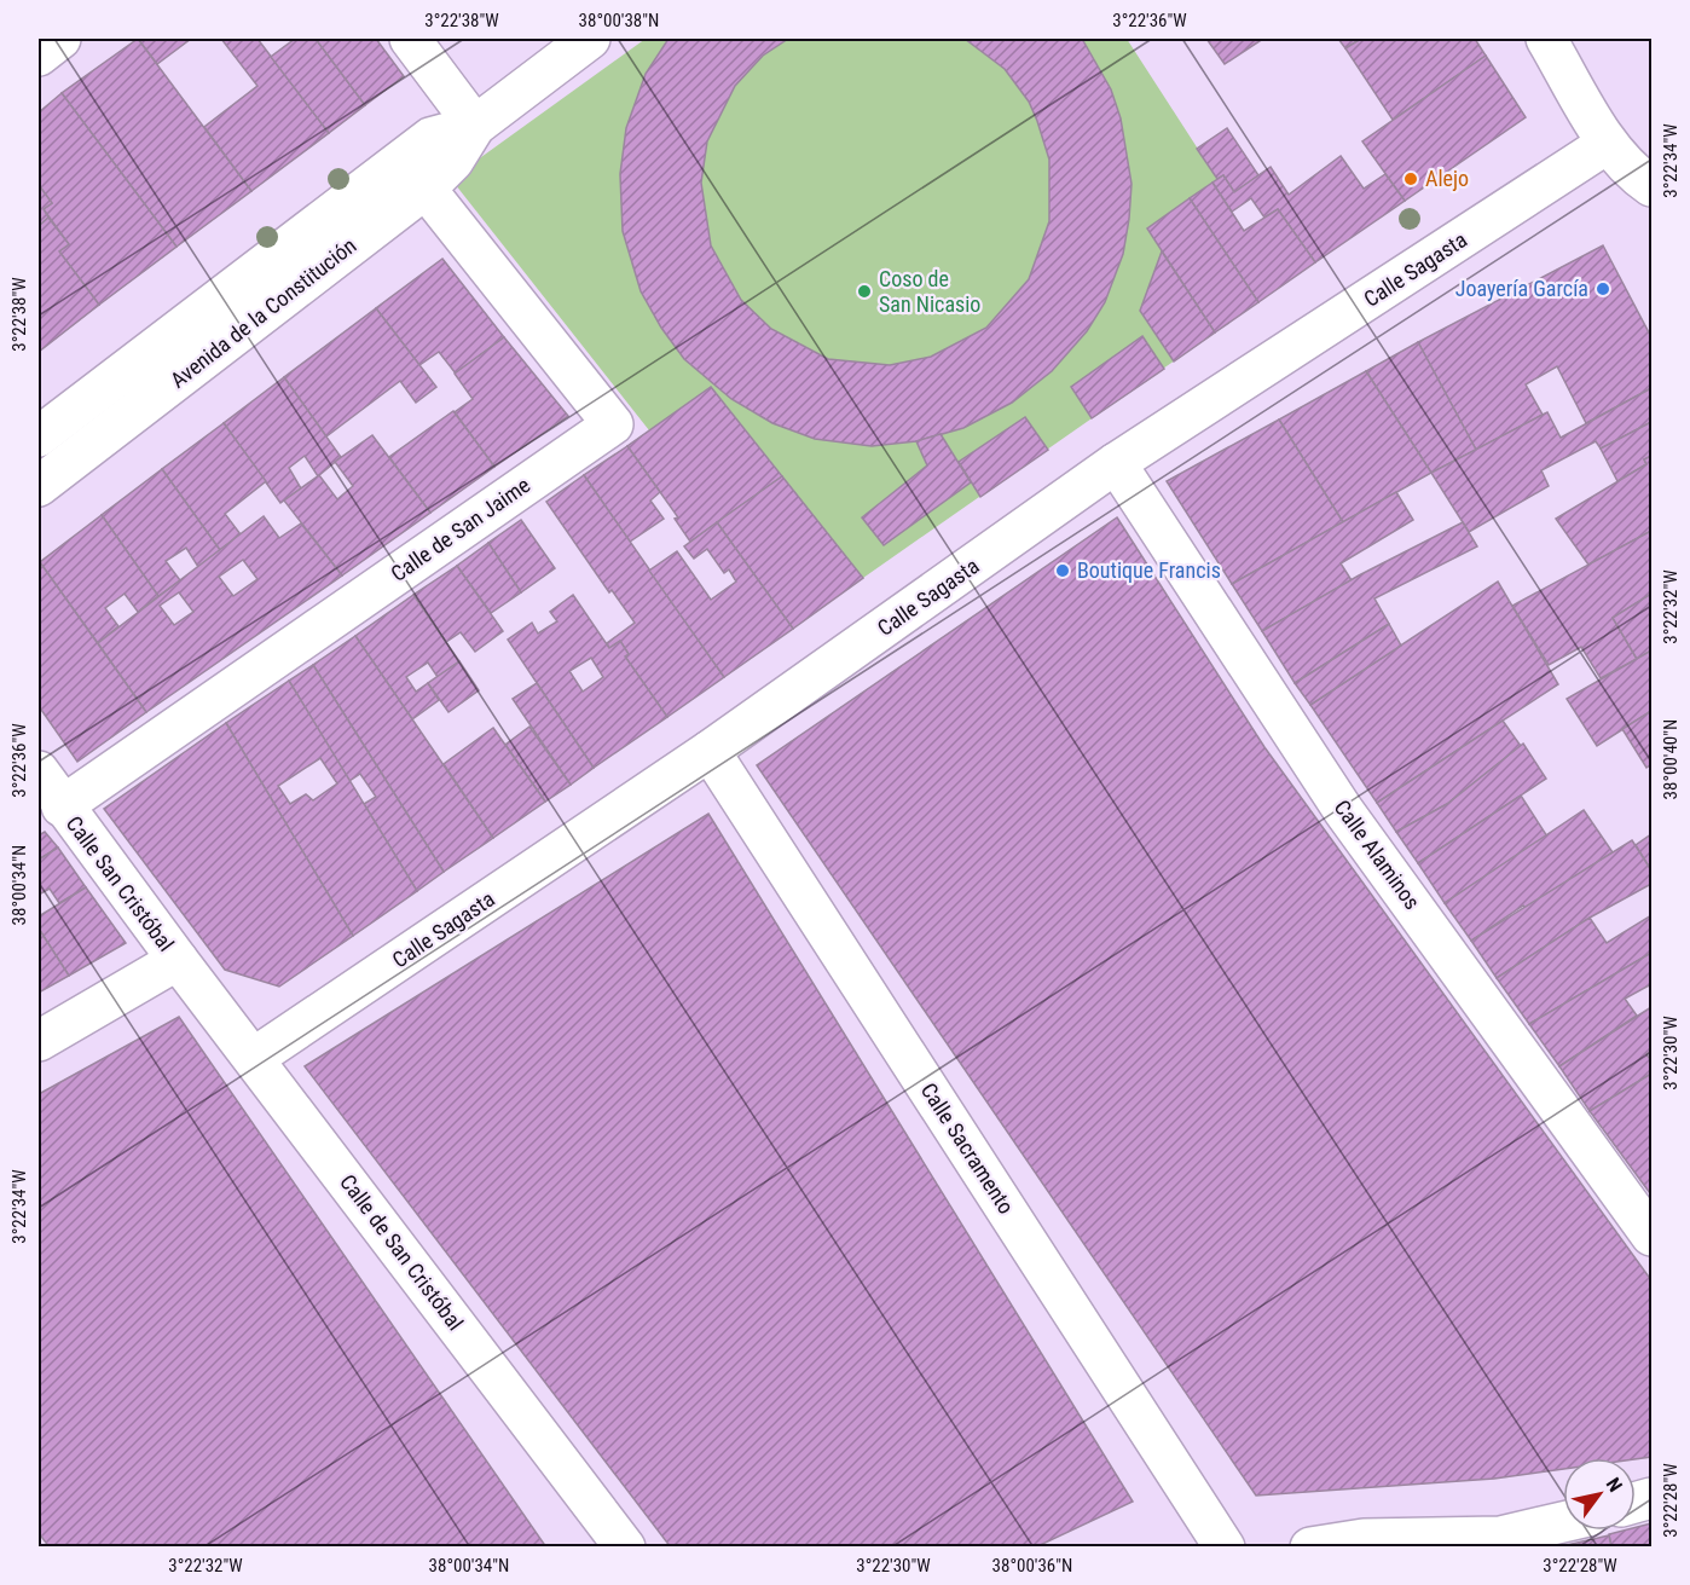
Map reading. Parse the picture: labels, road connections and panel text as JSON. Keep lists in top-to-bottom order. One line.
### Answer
{"streets":{"street":["Calle Sagasta","Avenida de la Constitución","Calle de San Jaime","Calle Alaminos","Calle San Cristóbal","Calle Sacramento","Calle de San Cristóbal"]},"crossings":[["Calle Sagasta","Calle Alaminos"],["Calle Sagasta","Calle Sacramento"],["Calle Sagasta","Calle de San Cristóbal"],["Avenida de la Constitución","Calle de San Jaime"],["Calle de San Jaime","Calle San Cristóbal"],["Calle San Cristóbal","Calle de San Cristóbal"]],"places":["Alejo","Joayería García","Coso de San Nicasio","Boutique Francis"],"north":"top right","coordinates":["3°22'38\"W","38°00'38\"N","3°22'36\"W","3°22'34\"W","3°22'32\"W","38°00'40\"N","38°00'34\"N","3°22'30\"W","3°22'28\"W","38°00'36\"N"]}
